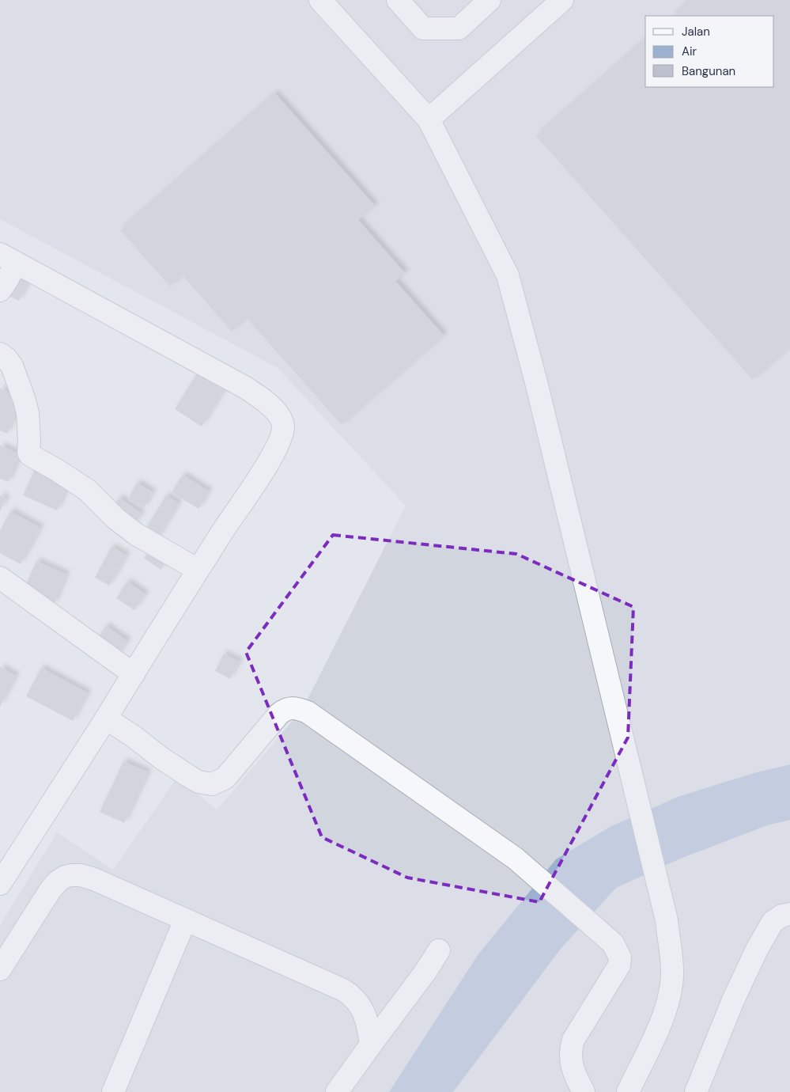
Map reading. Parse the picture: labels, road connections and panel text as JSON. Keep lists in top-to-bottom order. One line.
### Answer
{"legend":["Jalan","Air","Bangunan"]}
